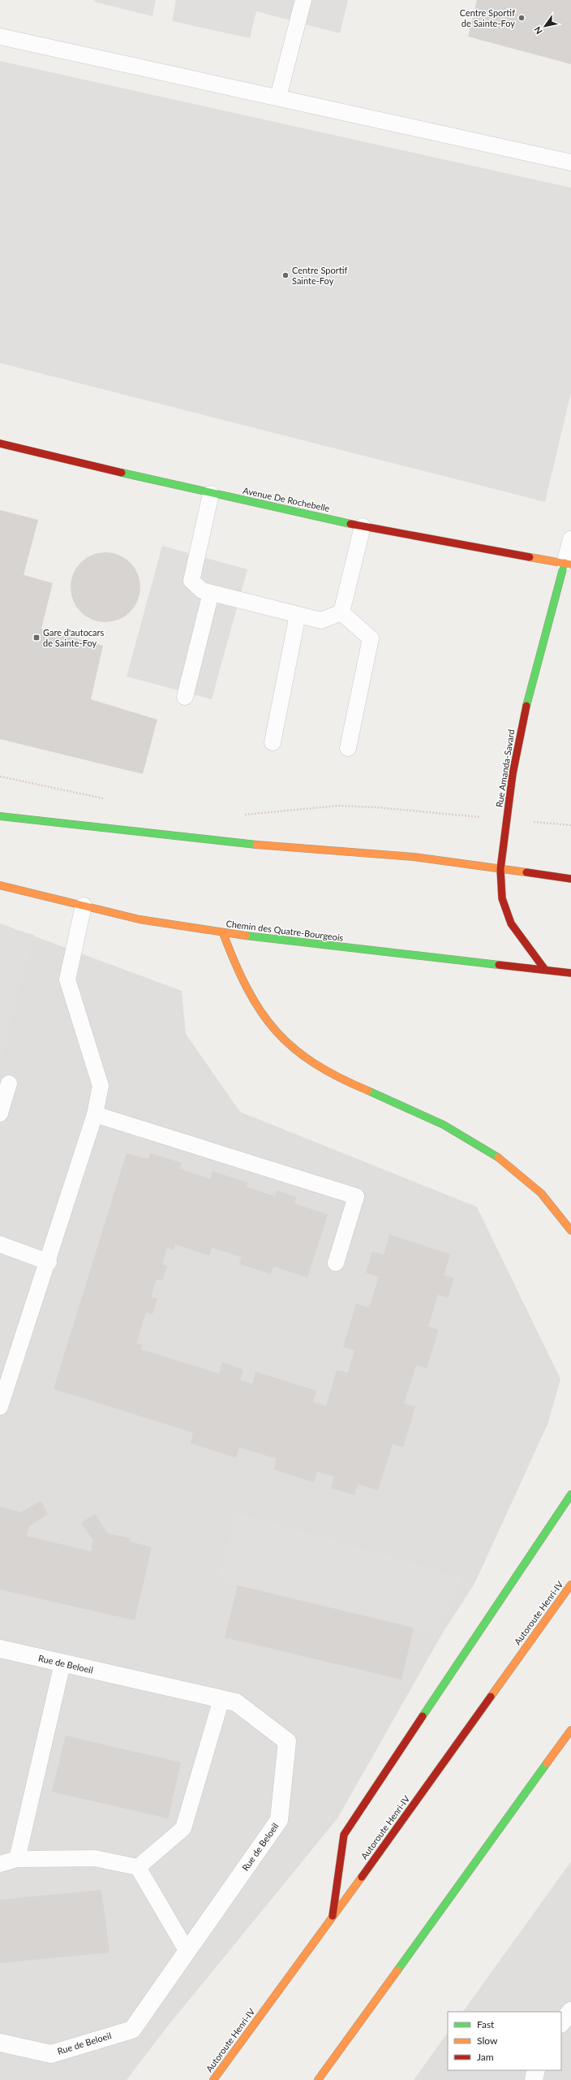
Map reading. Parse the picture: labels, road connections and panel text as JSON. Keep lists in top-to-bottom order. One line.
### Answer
{"streets":{"main road":["Avenue De Rochebelle","Rue Amanda-Savard","Chemin des Quatre-Bourgeois","Autoroute Henri-IV"],"street":["Rue de Beloeil"]},"crossings":[["Avenue De Rochebelle","Rue Amanda-Savard"],["Rue Amanda-Savard","Chemin des Quatre-Bourgeois"]],"places":{"other":["Centre Sportif de Sainte-Foy","Centre Sportif Sainte-Foy"],"transit":["Gare d'autocars de Sainte-Foy"]},"legend":["Fast","Slow","Jam"],"north":"bottom left"}
